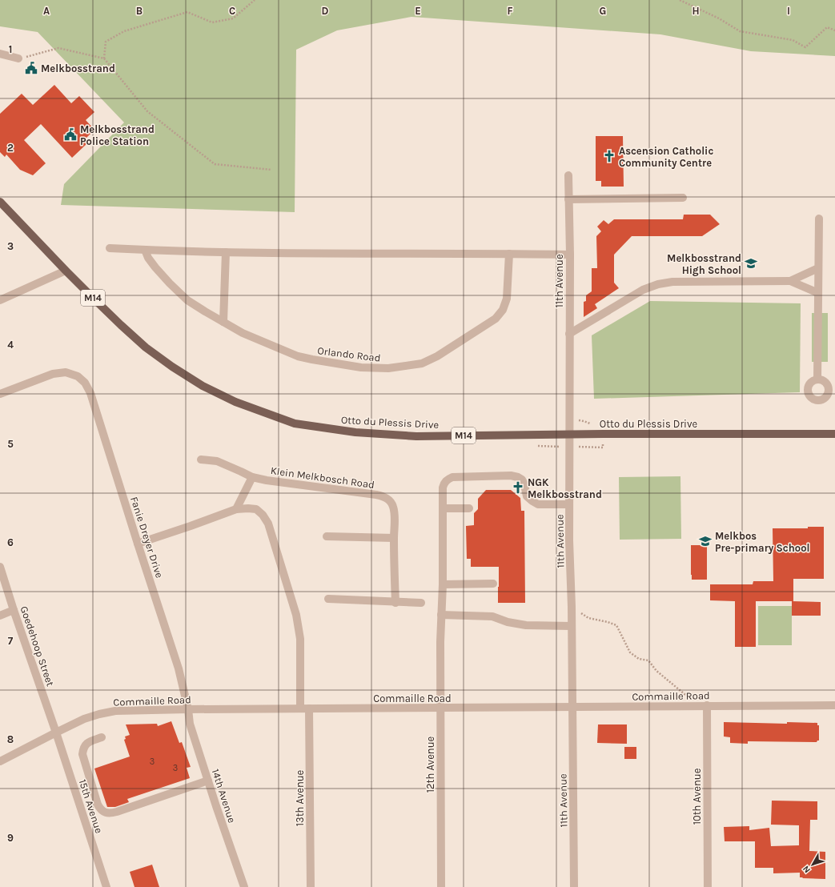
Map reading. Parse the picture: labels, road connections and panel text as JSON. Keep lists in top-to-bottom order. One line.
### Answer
{"streets":{"main road":["M14","Otto du Plessis Drive"],"street":["11th Avenue","Orlando Road","Klein Melkbosch Road","Fanie Dreyer Drive","Goedehoop Street","Commaille Road","12th Avenue","14th Avenue","10th Avenue","13th Avenue","15th Avenue"]},"crossings":[["11th Avenue","Otto du Plessis Drive"],["11th Avenue","Commaille Road"],["11th Avenue","12th Avenue"],["M14","Otto du Plessis Drive"],["Fanie Dreyer Drive","Commaille Road"],["Fanie Dreyer Drive","14th Avenue"],["Goedehoop Street","Commaille Road"],["Goedehoop Street","15th Avenue"],["Commaille Road","12th Avenue"],["Commaille Road","14th Avenue"],["Commaille Road","10th Avenue"],["Commaille Road","13th Avenue"],["Commaille Road","15th Avenue"]],"places":{"public building":["Melkbosstrand","Melkbosstrand Police Station"],"church":["Ascension Catholic Community Centre","NGK Melkbosstrand"],"school or university":["Melkbosstrand High School","Melkbos Pre-primary School"]},"house_numbers":["3","3"],"north":"bottom left","grid":{"columns":["A","B","C","D","E","F","G","H","I"],"rows":["1","2","3","4","5","6","7","8","9"]}}
